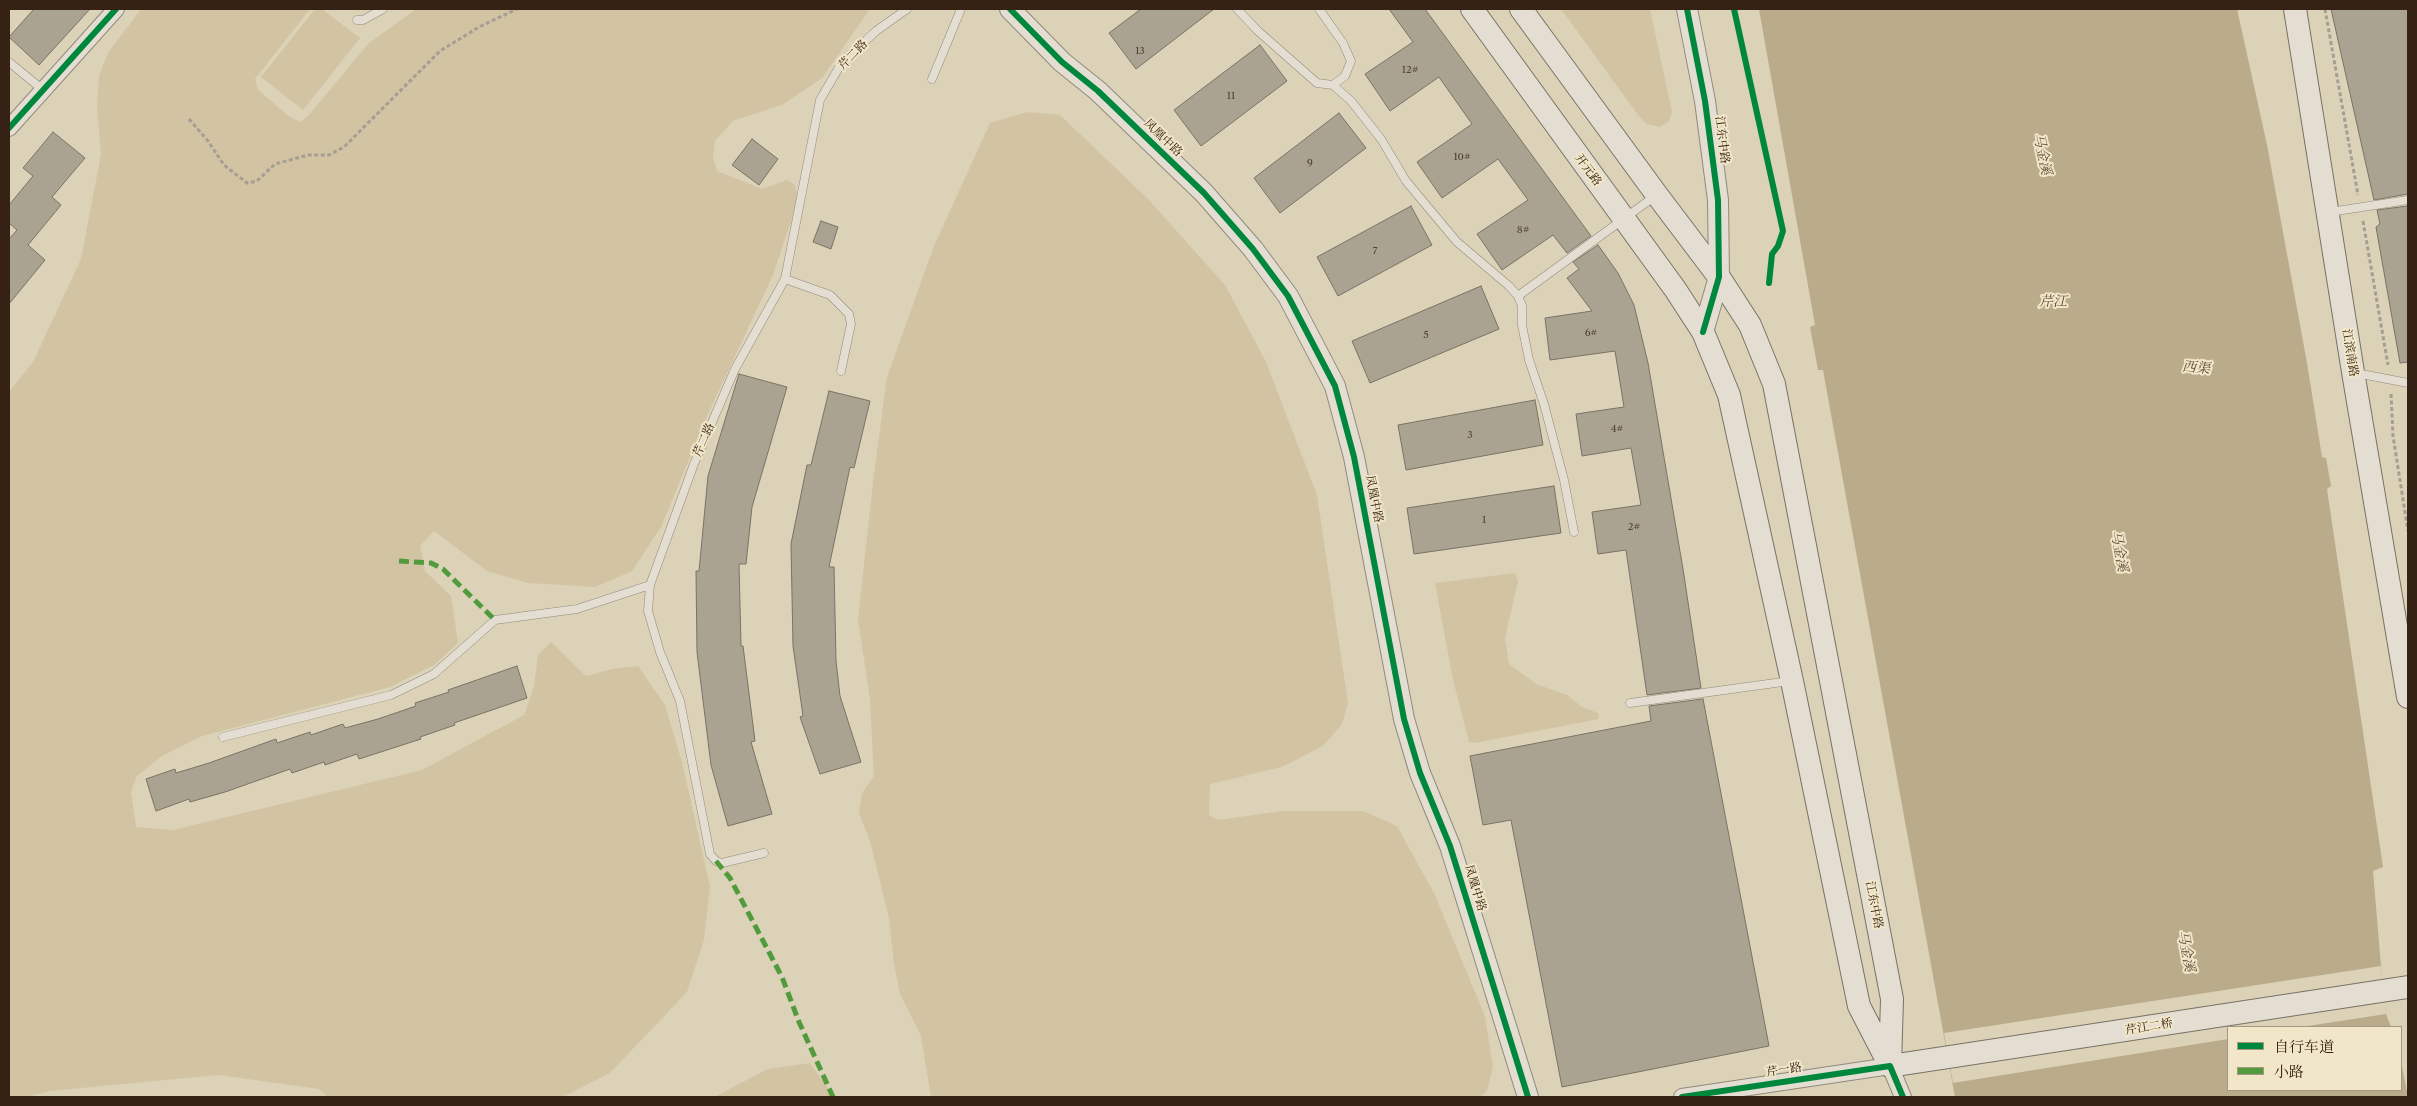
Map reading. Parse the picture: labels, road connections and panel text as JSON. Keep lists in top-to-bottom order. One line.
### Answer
{"streets":{"main road":["江东中路","开元路","江滨南路","芹江二桥"],"street":["凤凰中路","芹一路"],"lane":["芹二路"]},"crossings":[["江东中路","芹江二桥"],["江东中路","芹一路"],["芹江二桥","芹一路"]],"water":["马金溪","芹江","西渠"],"house_numbers":["13","12#","11","10#","9","8#","7","6#","5","4#","3","1","2#"],"legend":["自行车道","小路"]}
